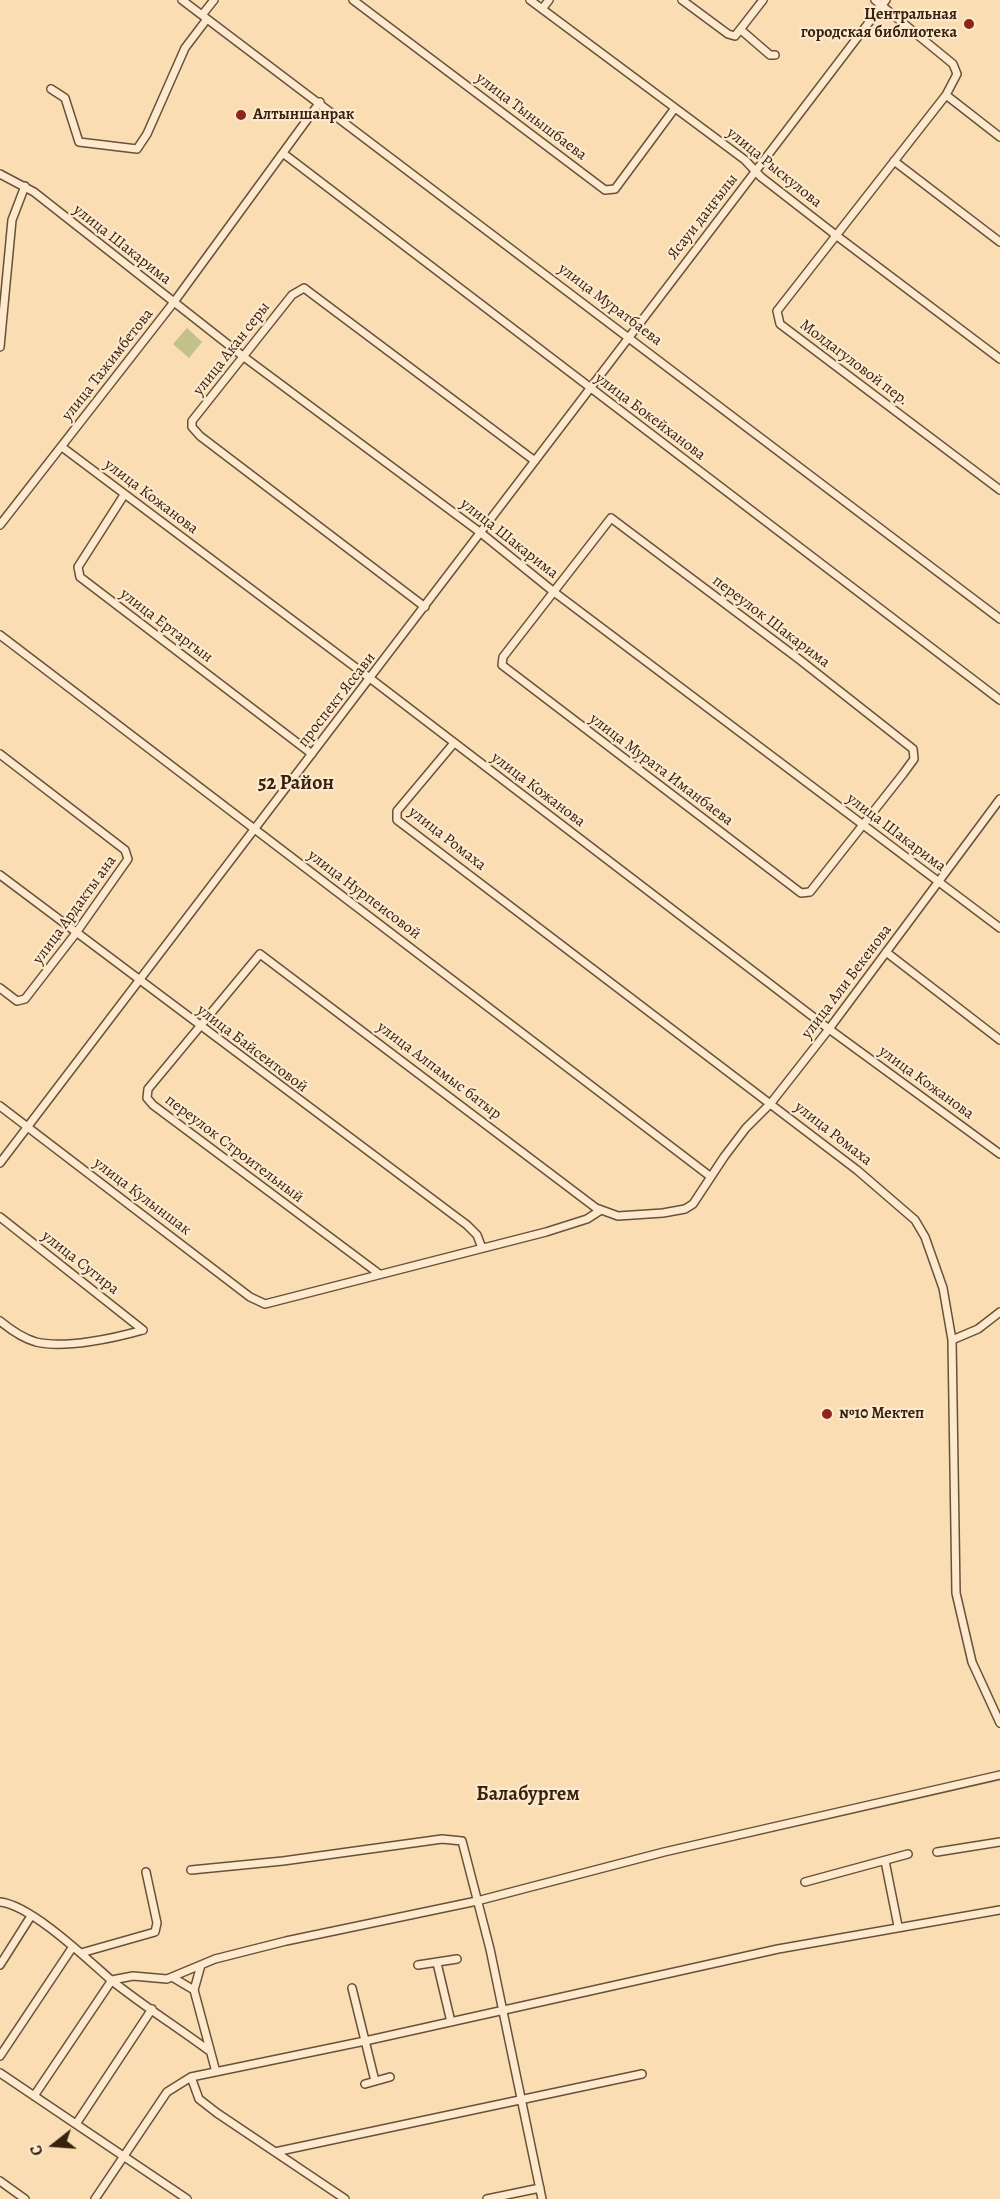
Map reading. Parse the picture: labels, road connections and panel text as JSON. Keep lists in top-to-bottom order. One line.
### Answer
{"streets":{"street":["улица Тынышбаева","улица Рыскулова","Ясауи даңғылы","улица Шакарима","улица Муратбаева","улица Акан серы","Молдагуловой пер.","улица Тажимбетова","улица Бокейханова","улица Кожанова","переулок Шакарима","улица Ертаргын","проспект Яссави","улица Мурата Иманбаева","улица Ромаха","улица Нурпеисовой","улица Ардакты ана","улица Али Бекенова","улица Байсеитовой","улица Алпамыс батыр","переулок Строительный","улица Кулыншак","улица Сугира"]},"crossings":[["улица Тынышбаева","улица Рыскулова"],["улица Рыскулова","Ясауи даңғылы"],["улица Рыскулова","Молдагуловой пер."],["Ясауи даңғылы","улица Муратбаева"],["Ясауи даңғылы","Молдагуловой пер."],["Ясауи даңғылы","проспект Яссави"],["улица Шакарима","улица Акан серы"],["улица Шакарима","улица Тажимбетова"],["улица Шакарима","переулок Шакарима"],["улица Шакарима","проспект Яссави"],["улица Шакарима","улица Мурата Иманбаева"],["улица Шакарима","улица Али Бекенова"],["улица Муратбаева","улица Тажимбетова"],["улица Муратбаева","проспект Яссави"],["улица Акан серы","проспект Яссави"],["улица Тажимбетова","улица Бокейханова"],["улица Тажимбетова","улица Кожанова"],["улица Бокейханова","проспект Яссави"],["улица Кожанова","улица Ертаргын"],["улица Кожанова","проспект Яссави"],["улица Кожанова","улица Ромаха"],["улица Кожанова","улица Али Бекенова"],["переулок Шакарима","улица Мурата Иманбаева"],["улица Ертаргын","проспект Яссави"],["проспект Яссави","улица Нурпеисовой"],["проспект Яссави","улица Байсеитовой"],["проспект Яссави","улица Кулыншак"],["улица Ромаха","улица Али Бекенова"],["улица Нурпеисовой","улица Али Бекенова"],["улица Ардакты ана","улица Байсеитовой"],["улица Али Бекенова","улица Алпамыс батыр"],["улица Байсеитовой","улица Алпамыс батыр"],["улица Байсеитовой","переулок Строительный"],["улица Алпамыс батыр","переулок Строительный"],["переулок Строительный","улица Кулыншак"]],"districts":["52 Район","Балабургем"],"places":["Центральная городская библиотека","Алтыншанрак","№10 Мектеп"],"north":"left"}
